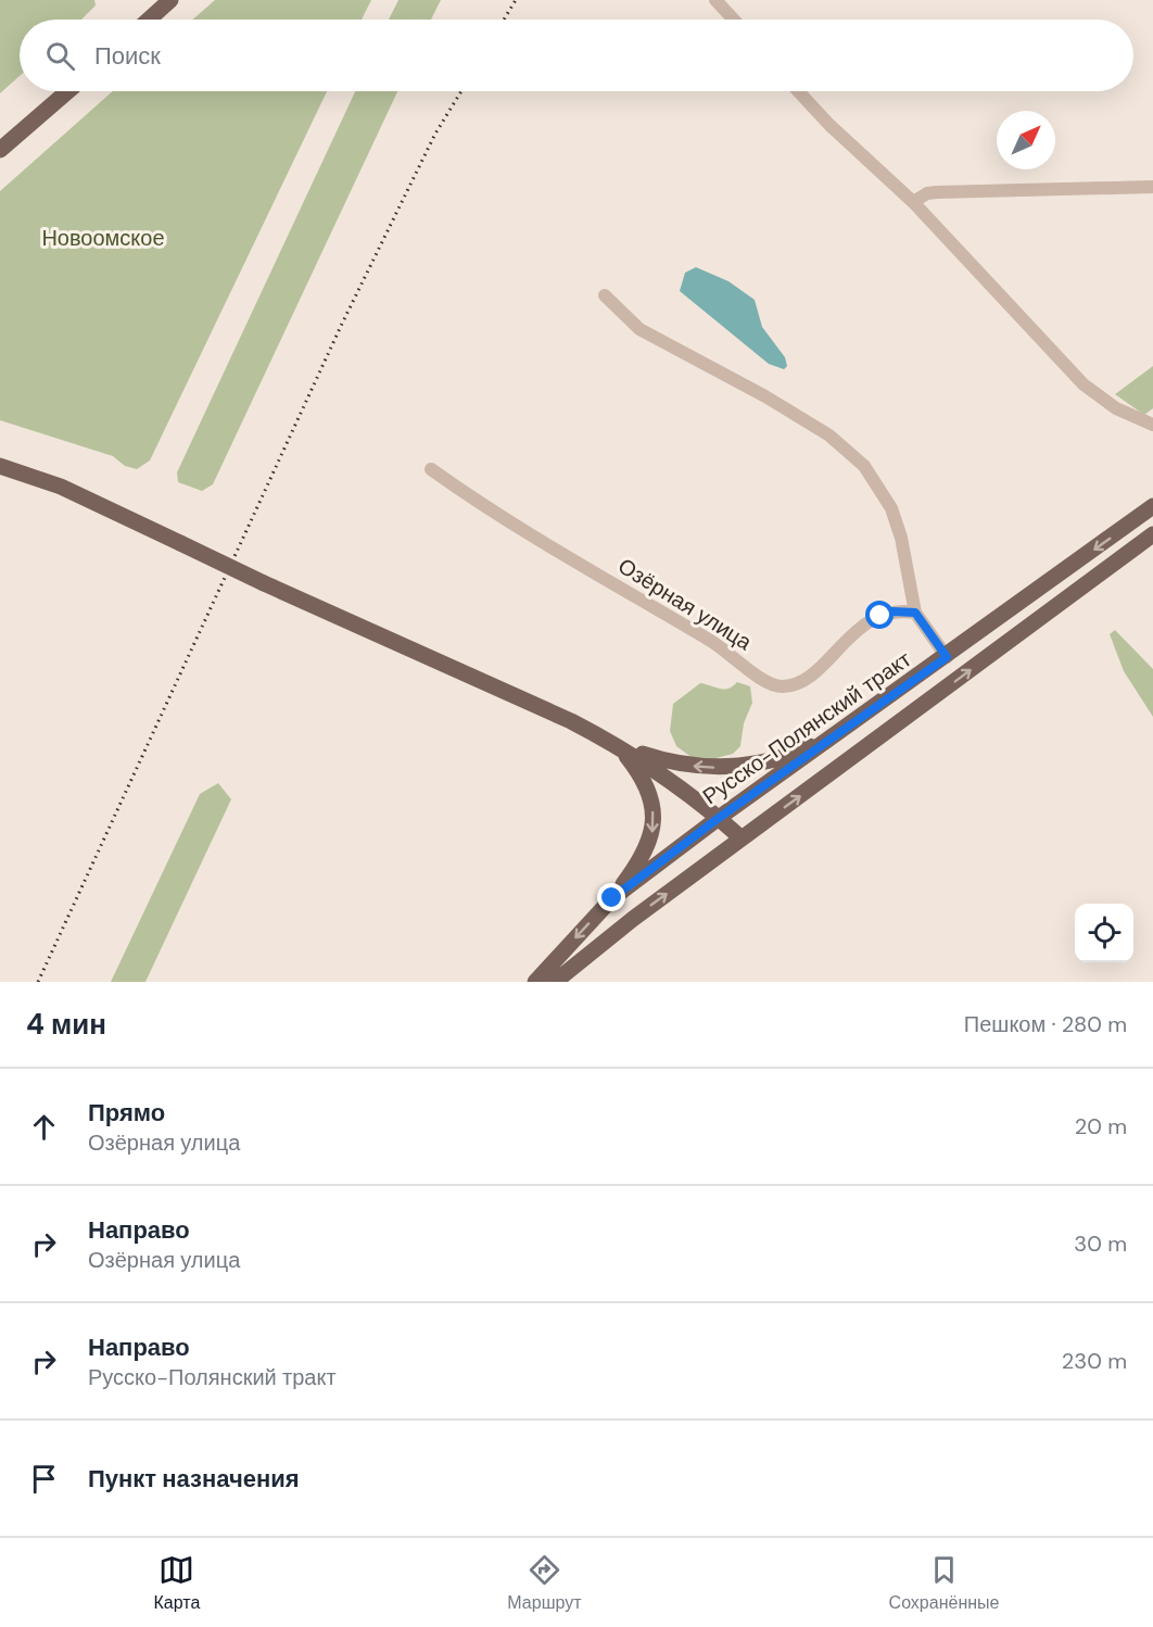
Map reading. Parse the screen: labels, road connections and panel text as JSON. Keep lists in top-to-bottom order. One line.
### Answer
{"streets":{"main road":["Русско-Полянский тракт"],"street":["Озёрная улица"]},"parks":["Новоомское"],"north":"top right","page":{"search":"Поиск","heading":["4 мин","Пешком · 280 m"],"list":[["Прямо","Озёрная улица","20 m"],["Направо","Озёрная улица","30 m"],["Направо","Русско-Полянский тракт","230 m"],"Пункт назначения"],"nav":["Карта","Маршрут","Сохранённые"]}}
